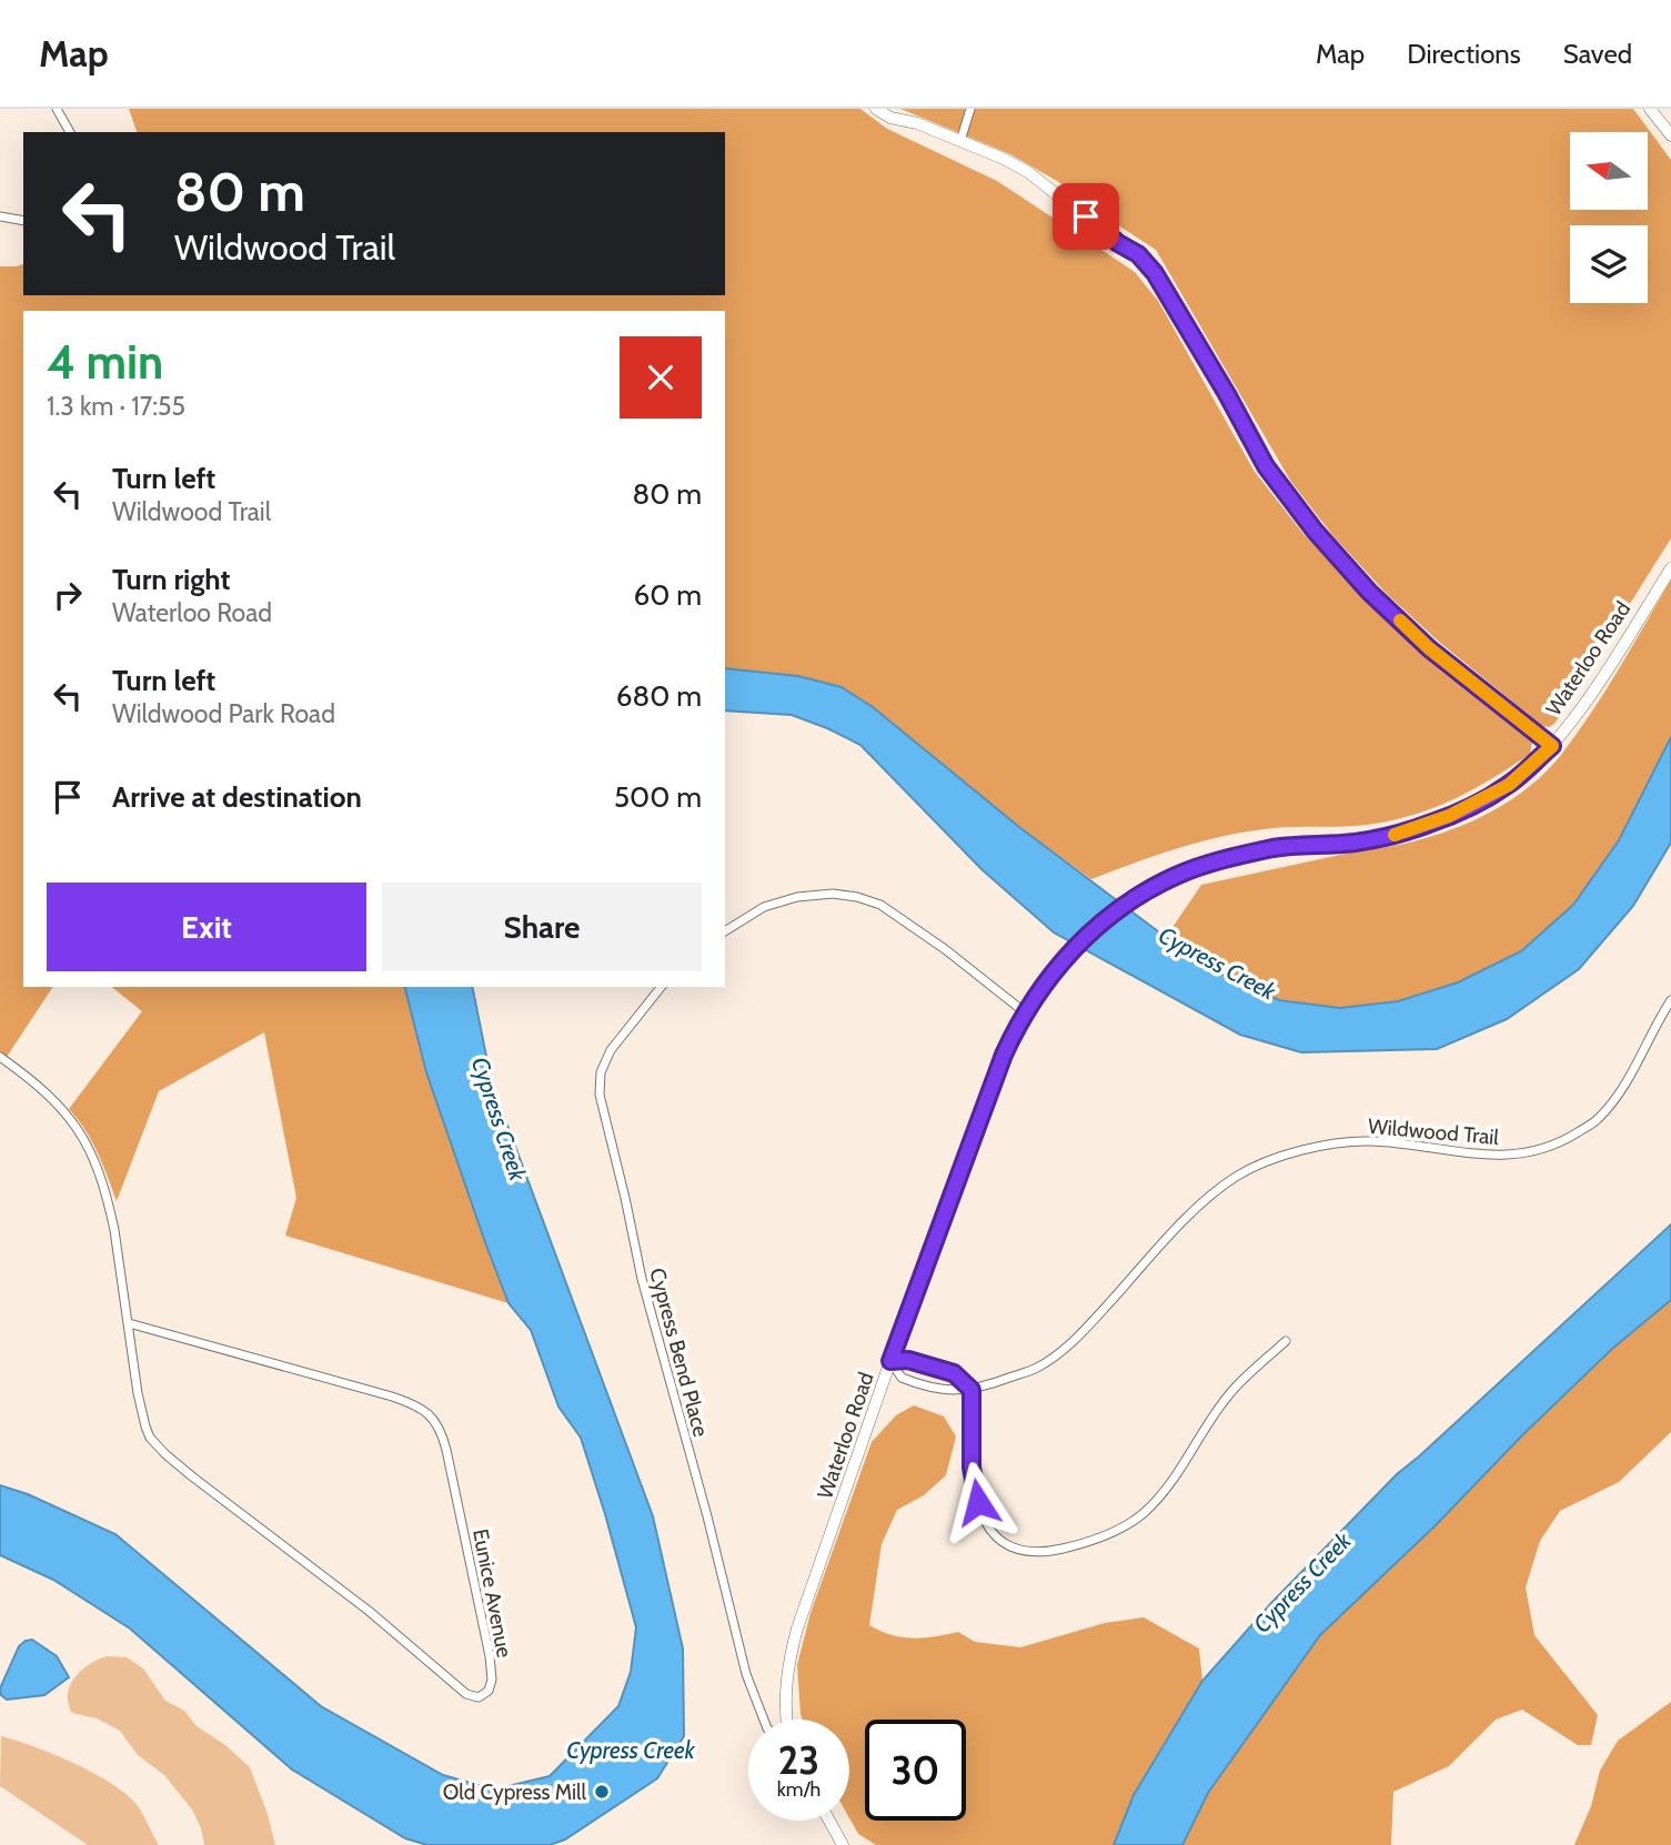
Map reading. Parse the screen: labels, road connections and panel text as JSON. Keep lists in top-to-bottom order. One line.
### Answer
{"streets":{"street":["Waterloo Road","Wildwood Trail","Cypress Bend Place","Eunice Avenue"]},"crossings":[["Waterloo Road","Wildwood Trail"]],"water":["Cypress Creek"],"places":["Old Cypress Mill"],"north":"left","page":{"header":"Map","nav":["Map","Directions","Saved"],"turn":["80 m","Wildwood Trail"],"heading":["4 min","1.3 km · 17:55"],"list":[{"name":"Turn left","note":"Wildwood Trail","value":"80 m"},{"name":"Turn right","note":"Waterloo Road","value":"60 m"},{"name":"Turn left","note":"Wildwood Park Road","value":"680 m"},{"name":"Arrive at destination","value":"500 m"}],"buttons":["Exit","Share"],"speed":"23 km/h","limit":"30"}}
